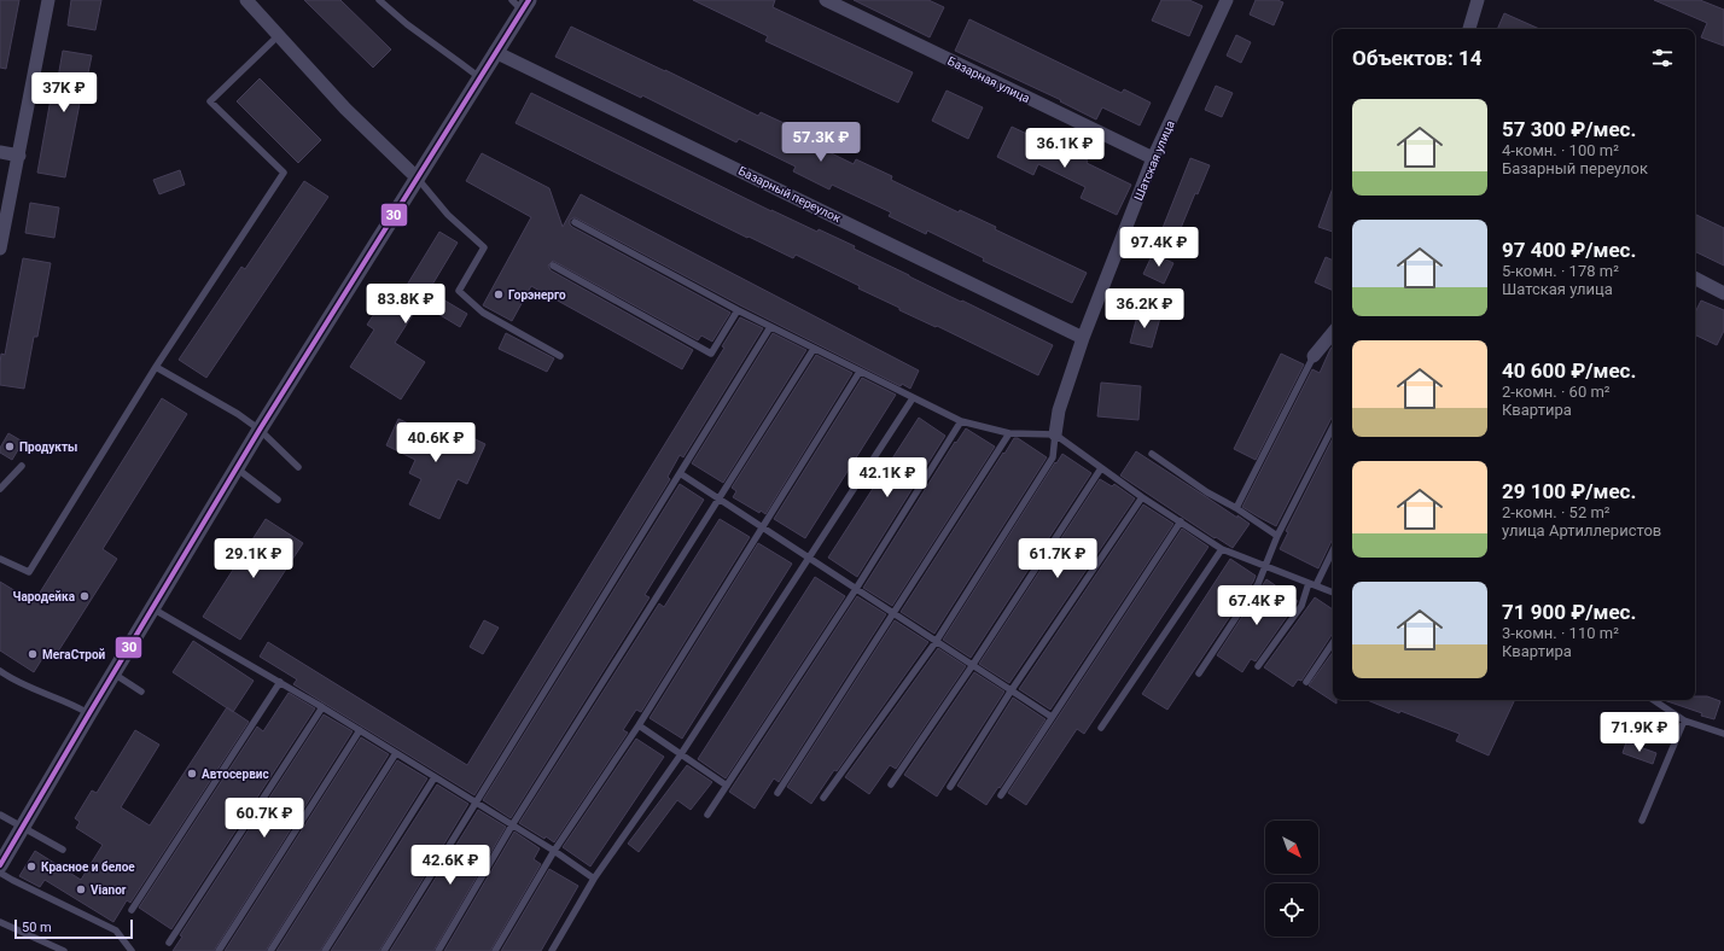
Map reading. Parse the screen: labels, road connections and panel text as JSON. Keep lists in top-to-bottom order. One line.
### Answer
{"streets":{"street":["Базарная улица","Шатская улица","Базарный переулок"]},"crossings":[["Базарная улица","Шатская улица"],["Шатская улица","Базарный переулок"]],"places":["Горэнерго","Продукты","Чародейка","МегаСтрой","Автосервис","Красное и белое","Vianor"],"lines":["transit line 30"],"scale_bar":"50 m","north":"bottom right","page":{"heading":"Объектов: 14","price":["37K ₽","57.3K ₽","36.1K ₽","97.4K ₽","83.8K ₽","36.2K ₽","40.6K ₽","42.1K ₽","29.1K ₽","61.7K ₽","67.4K ₽","71.9K ₽","60.7K ₽","42.6K ₽"],"list":[{"name":"57 300 ₽/мес.","note":"4-комн. · 100 m² · Базарный переулок"},{"name":"97 400 ₽/мес.","note":"5-комн. · 178 m² · Шатская улица"},{"name":"40 600 ₽/мес.","note":"2-комн. · 60 m² · Квартира"},{"name":"29 100 ₽/мес.","note":"2-комн. · 52 m² · улица Артиллеристов"},{"name":"71 900 ₽/мес.","note":"3-комн. · 110 m² · Квартира"}],"scale":"50 m"}}
